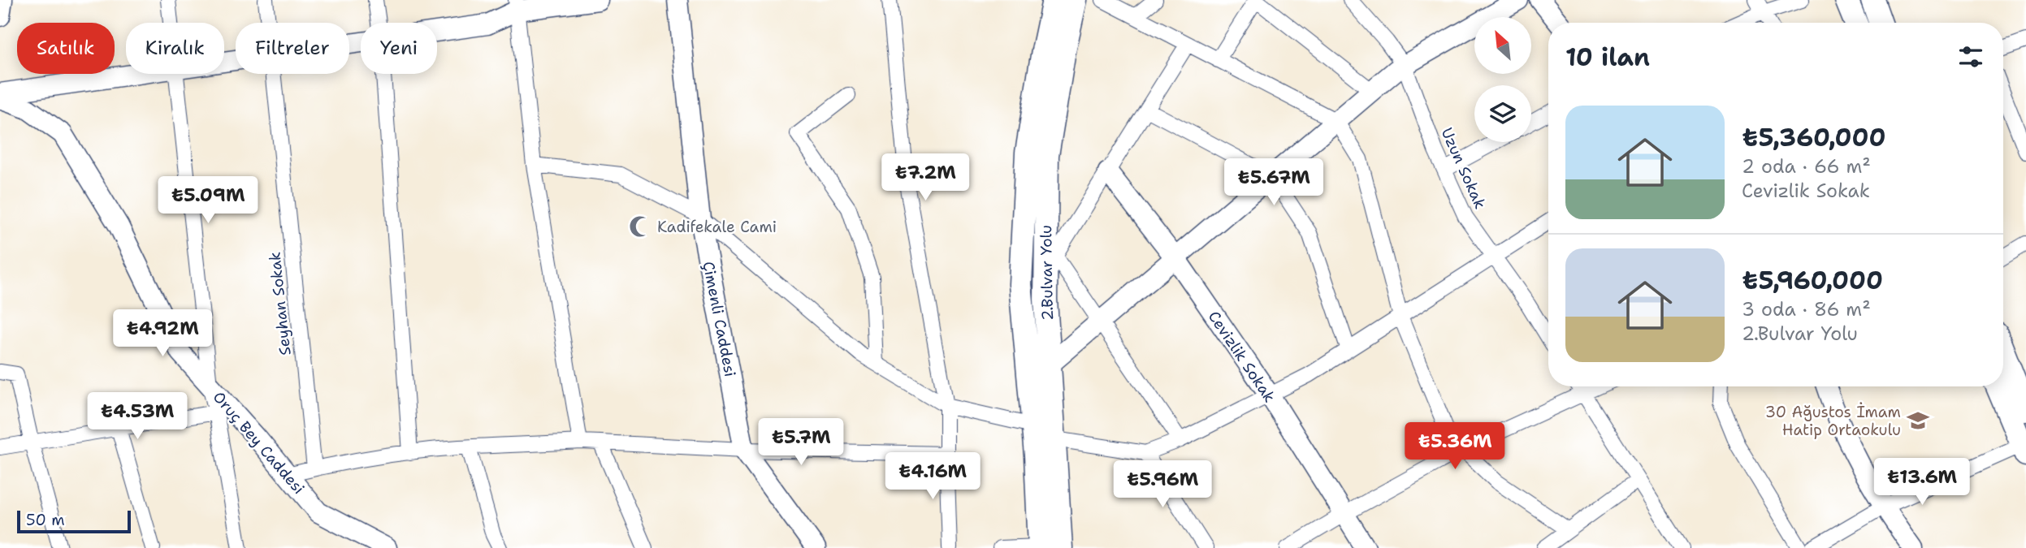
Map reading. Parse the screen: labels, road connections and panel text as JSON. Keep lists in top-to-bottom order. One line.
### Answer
{"streets":{"main road":["2.Bulvar Yolu"],"street":["Uzun Sokak","Seyhan Sokak","Çimenli Caddesi","Cevizlik Sokak","Oruç Bey Caddesi"]},"places":{"mosque":["Kadifekale Cami"],"school or university":["30 Ağustos İmam Hatip Ortaokulu"]},"scale_bar":"50 m","north":"top left","page":{"chip":["Satılık","Kiralık","Filtreler","Yeni"],"heading":"10 ilan","list":[{"name":"₺5,360,000","note":"2 oda · 66 m² · Cevizlik Sokak"},{"name":"₺5,960,000","note":"3 oda · 86 m² · 2.Bulvar Yolu"}],"price":["₺7.2M","₺5.67M","₺5.09M","₺4.92M","₺4.53M","₺5.7M","₺5.36M","₺4.16M","₺13.6M","₺5.96M"],"scale":"50 m"}}
